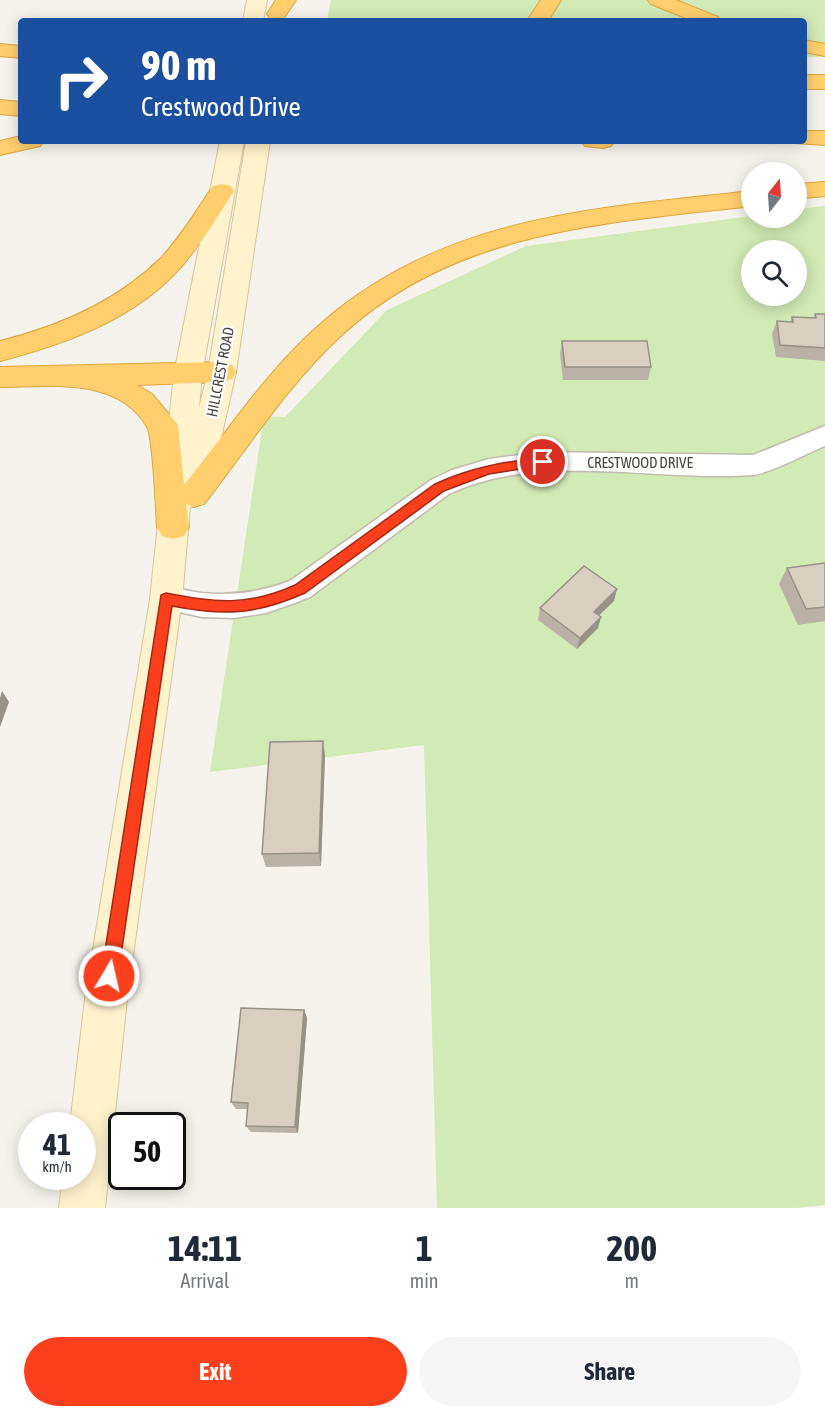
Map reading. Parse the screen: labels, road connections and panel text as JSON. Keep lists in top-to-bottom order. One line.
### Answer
{"streets":{"main road":["HILLCREST ROAD"],"street":["CRESTWOOD DRIVE"]},"crossings":[["HILLCREST ROAD","CRESTWOOD DRIVE"]],"north":"top","page":{"turn":["90 m","Crestwood Drive"],"speed":"41 km/h","limit":"50","eta":["14:11","Arrival","1","min","200","m"],"buttons":["Exit","Share"]}}
